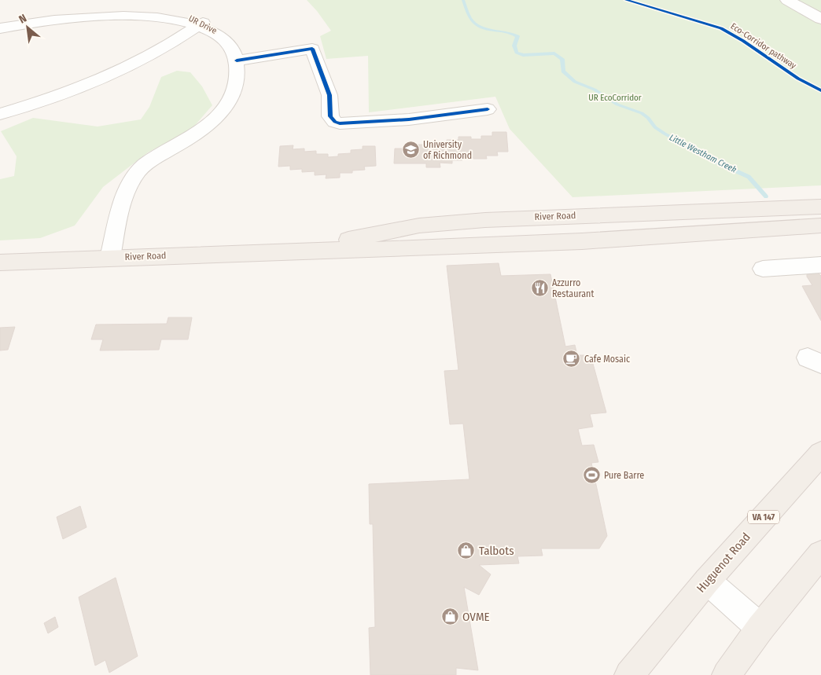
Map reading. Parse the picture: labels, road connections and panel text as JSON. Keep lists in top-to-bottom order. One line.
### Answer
{"streets":{"main road":["River Road","VA 147","Huguenot Road"],"street":["UR Drive"],"cycle path":["Eco-Corridor pathway"]},"crossings":[["UR Drive","River Road"]],"water":["Little Westham Creek"],"parks":["UR EcoCorridor"],"places":{"school or university":["University of Richmond"],"restaurant":["Azzurro Restaurant"],"cafe":["Cafe Mosaic"],"sports":["Pure Barre"],"shop":["Talbots","OVME"]},"north":"top left"}
